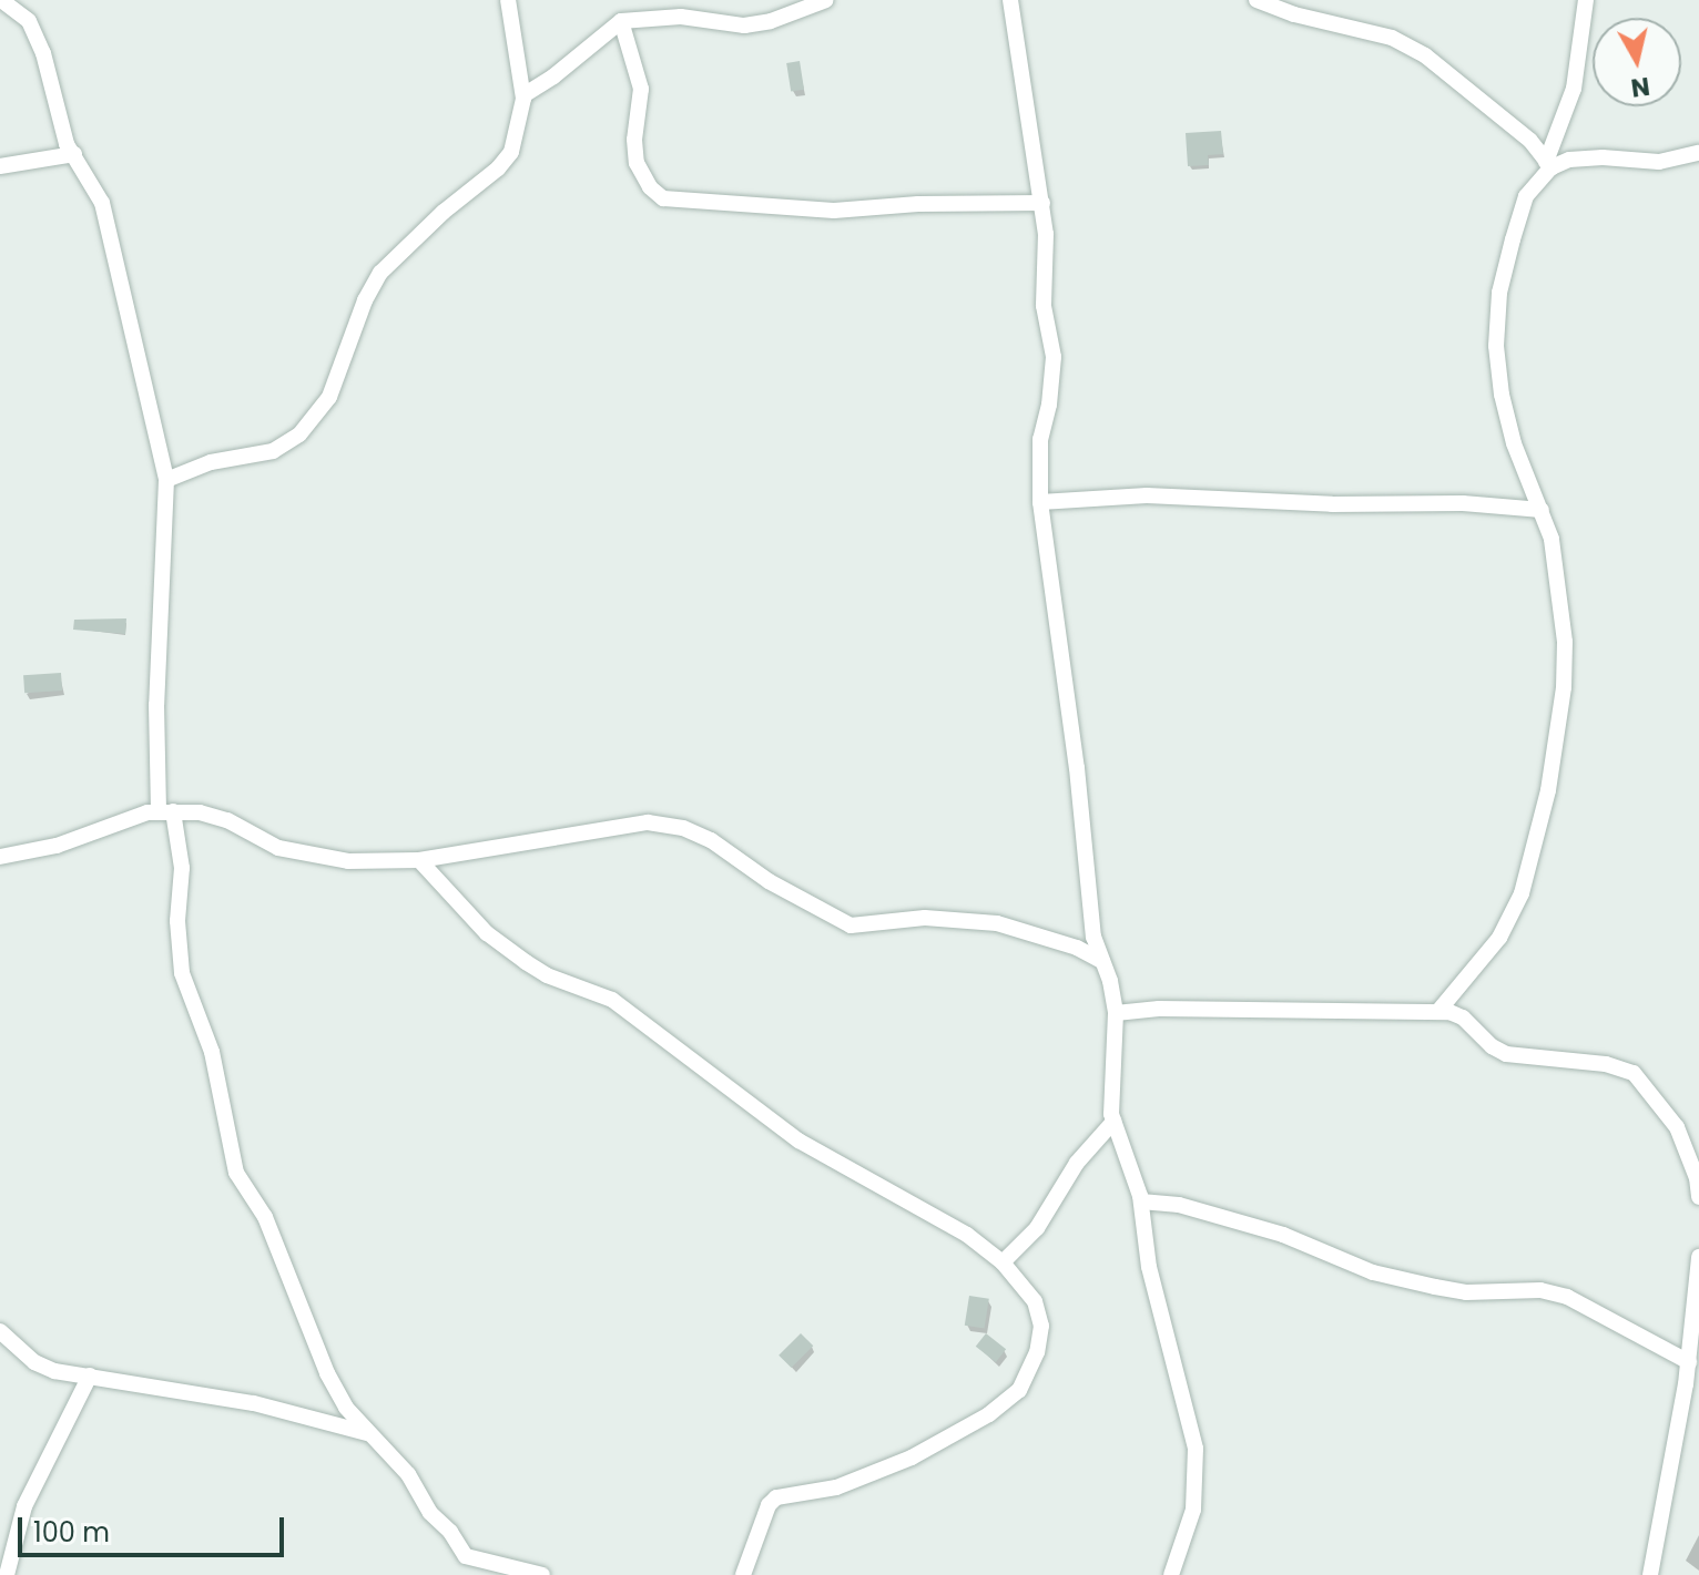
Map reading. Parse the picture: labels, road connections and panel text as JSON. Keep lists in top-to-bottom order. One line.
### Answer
{"scale_bar":"100 m","north":"bottom"}
